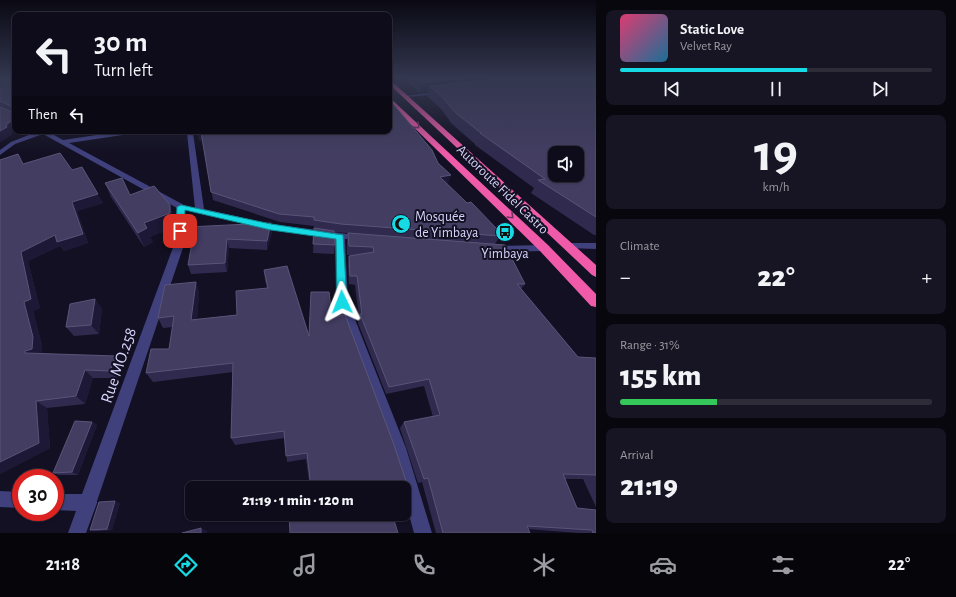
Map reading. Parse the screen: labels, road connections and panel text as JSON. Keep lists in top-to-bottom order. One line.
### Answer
{"streets":{"highway":["Autoroute Fidel Castro"],"street":["Rue MO.258"]},"places":{"mosque":["Mosquée de Yimbaya"],"bus stop":["Yimbaya"]},"page":{"turn":["30 m","Turn left"],"song":["Static Love","Velvet Ray"],"then":"Then","tile":[["19","km/h"],"Climate",["Range · 31%","155 km"],["Arrival","21:19"]],"heat":["−","22°","+"],"limit":"30","trip":"21:19 · 1 min · 120 m","tabs":["21:18","22°"]}}
